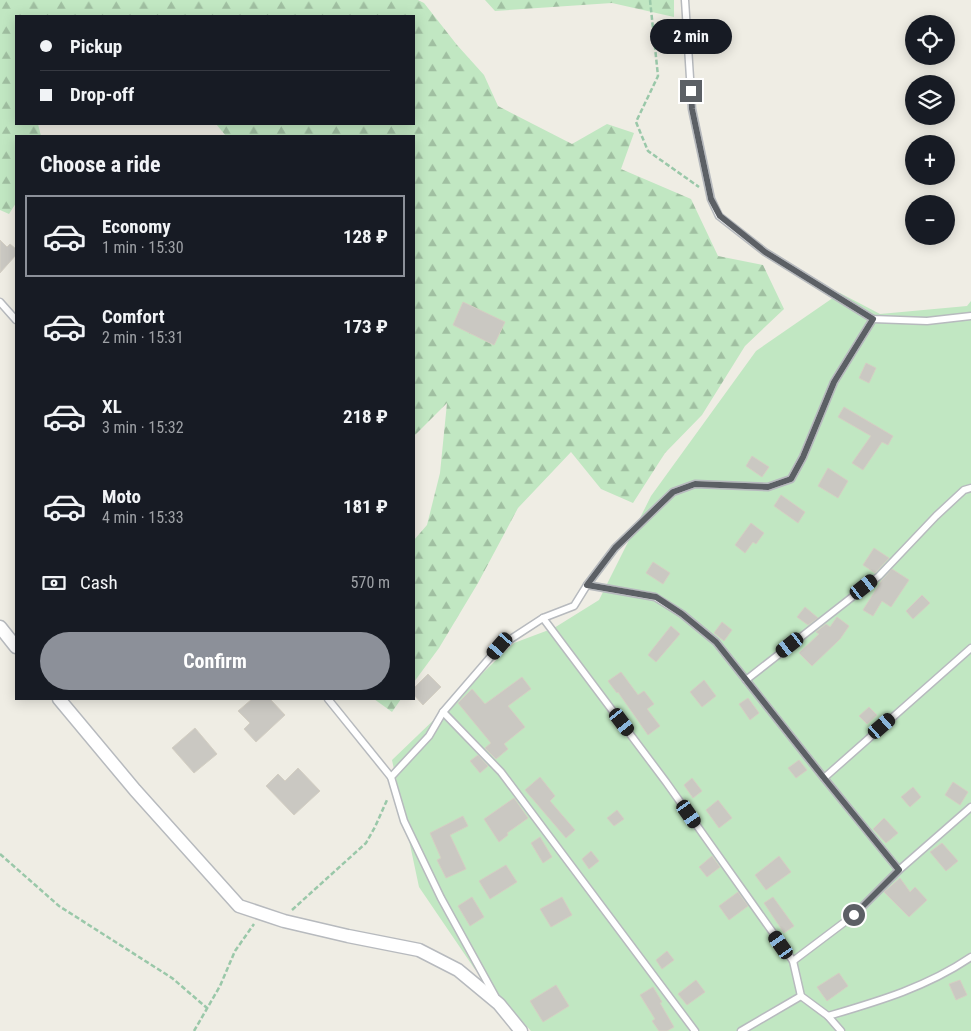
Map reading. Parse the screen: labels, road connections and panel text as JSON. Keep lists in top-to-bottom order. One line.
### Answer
{"page":{"map_buttons":["+","−"],"banner":["Pickup","Drop-off"],"bubble":"2 min","heading":"Choose a ride","list":[{"name":"Economy","note":"1 min · 15:30","value":"128 ₽"},{"name":"Comfort","note":"2 min · 15:31","value":"173 ₽"},{"name":"XL","note":"3 min · 15:32","value":"218 ₽"},{"name":"Moto","note":"4 min · 15:33","value":"181 ₽"}],"pay":["Cash","570 m"],"buttons":"Confirm"}}
